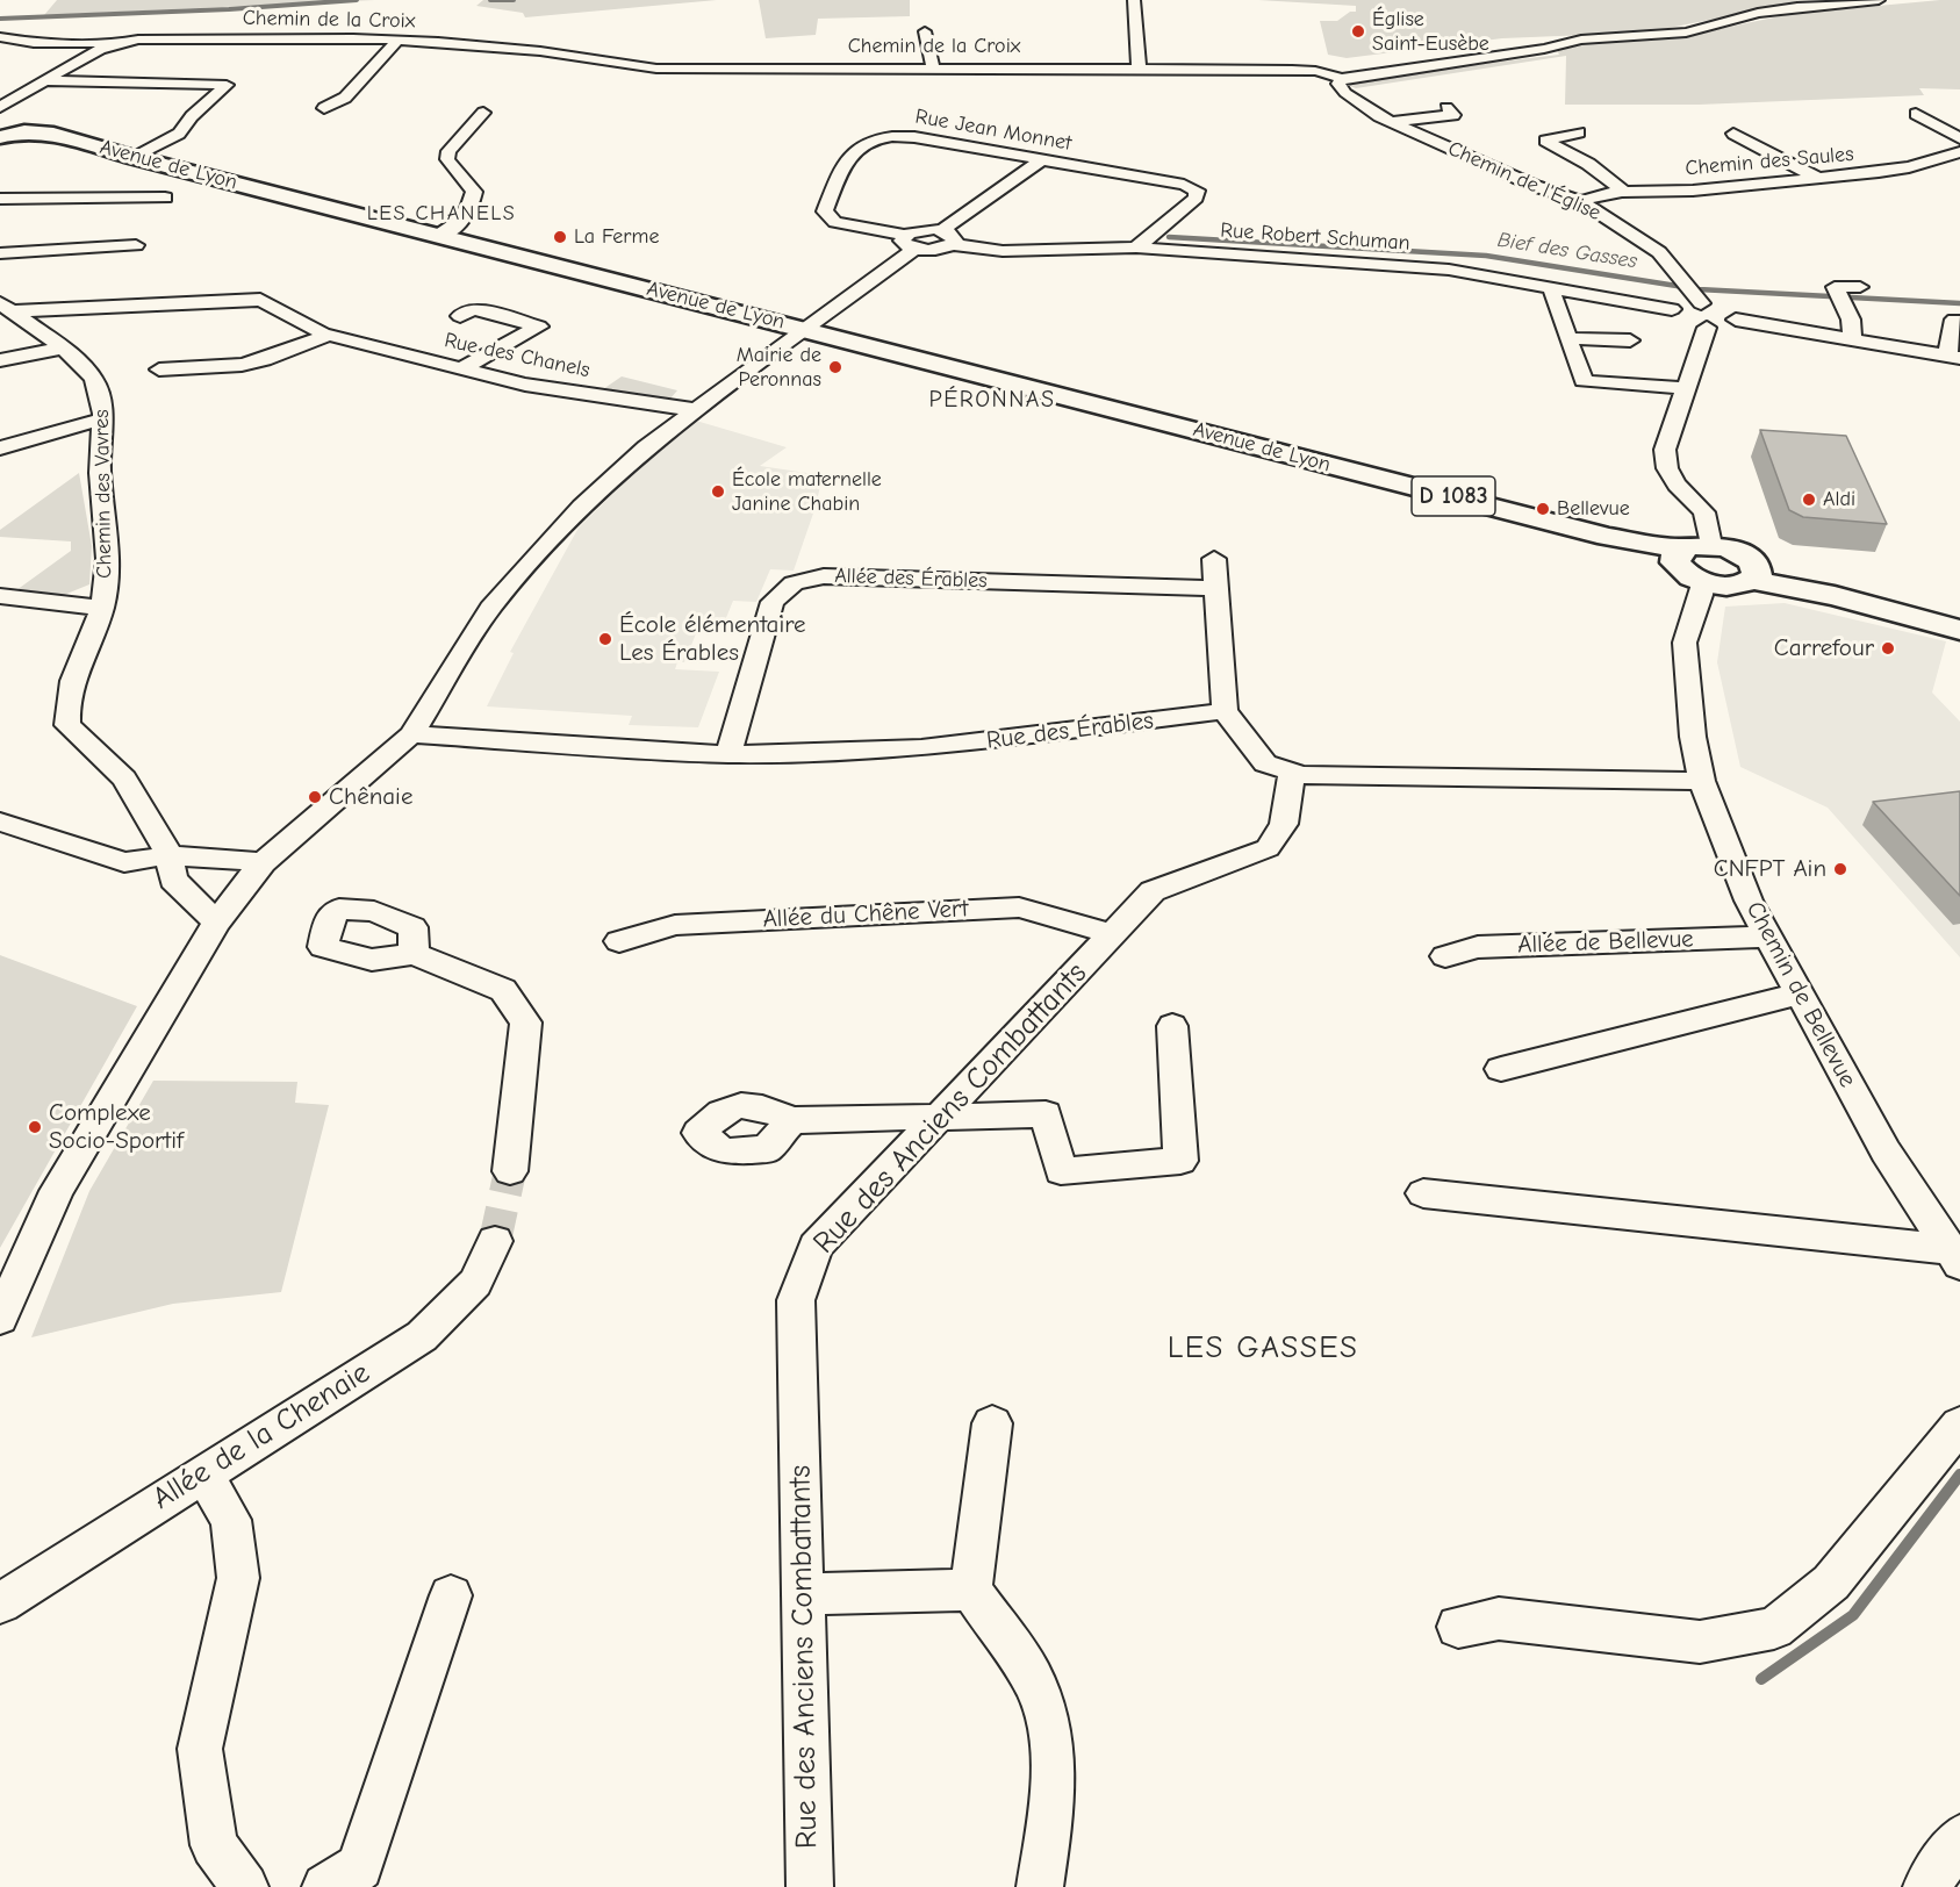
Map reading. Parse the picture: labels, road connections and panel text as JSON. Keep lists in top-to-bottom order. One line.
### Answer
{"streets":{"main road":["Avenue de Lyon","D 1083"],"street":["Chemin de la Croix","Rue Jean Monnet","Chemin des Saules","Chemin de l'Église","Rue Robert Schuman","Rue des Chanels","Chemin des Vavres","Allée des Érables","Rue des Érables","Allée du Chêne Vert","Allée de Bellevue","Chemin de Bellevue","Rue des Anciens Combattants","Allée de la Chenaie"]},"crossings":[["Chemin de la Croix","Chemin de l'Église"],["Rue Jean Monnet","Rue Robert Schuman"],["Chemin des Saules","Chemin de l'Église"],["Rue des Chanels","Chemin des Vavres"],["Allée des Érables","Rue des Érables"],["Allée du Chêne Vert","Rue des Anciens Combattants"],["Allée de Bellevue","Chemin de Bellevue"]],"districts":["LES CHANELS","PÉRONNAS","LES GASSES"],"water":["Bief des Gasses"],"places":["Église Saint-Eusèbe","La Ferme","Mairie de Peronnas","École maternelle Janine Chabin","Aldi","Bellevue","École élémentaire Les Érables","Carrefour","Chênaie","CNFPT Ain","Complexe Socio-Sportif"]}
